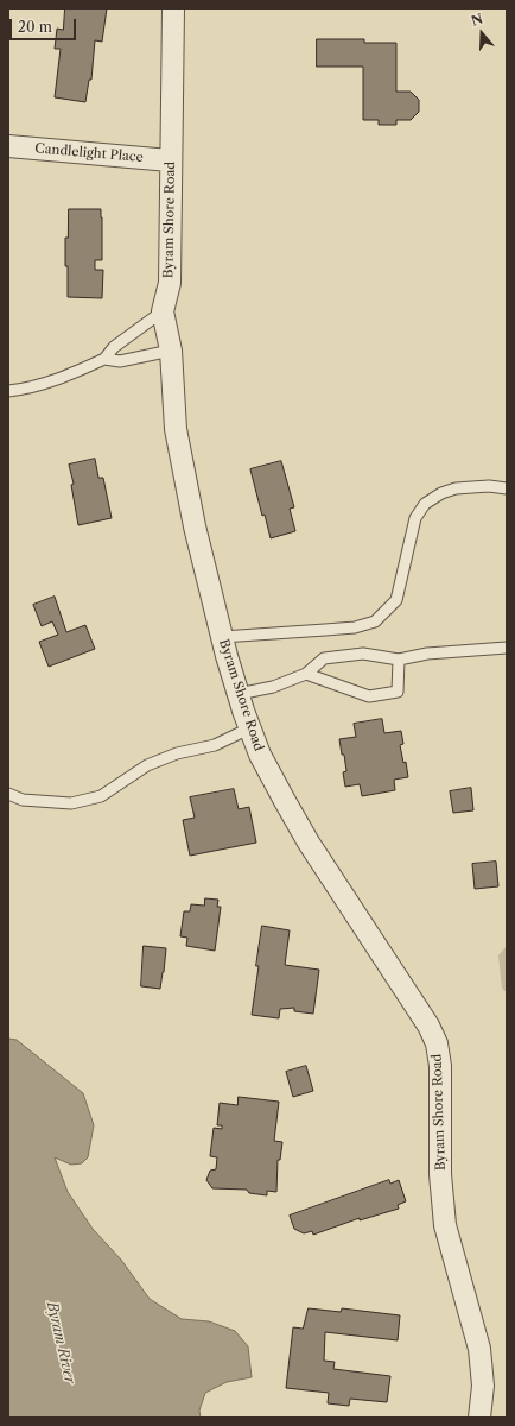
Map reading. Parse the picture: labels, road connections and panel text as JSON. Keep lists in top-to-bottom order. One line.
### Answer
{"streets":{"street":["Candlelight Place","Byram Shore Road"]},"crossings":[["Candlelight Place","Byram Shore Road"]],"water":["Byram River"],"scale_bar":"20 m","north":"top"}
